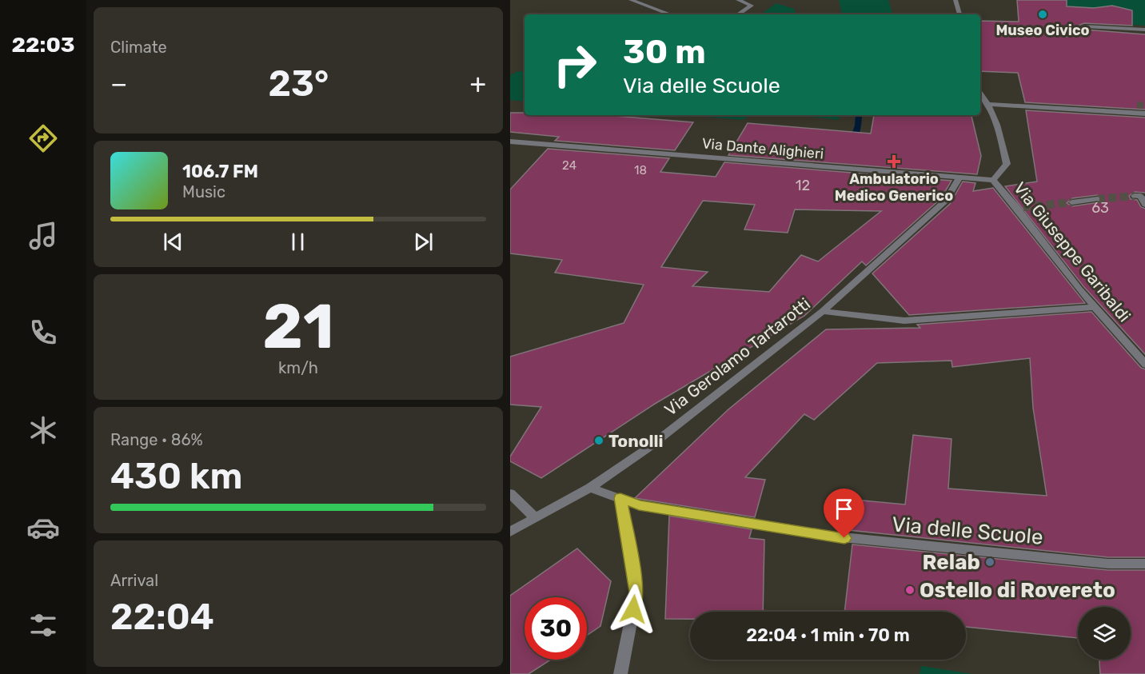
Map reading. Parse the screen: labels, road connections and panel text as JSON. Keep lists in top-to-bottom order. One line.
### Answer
{"streets":{"street":["Via Dante Alighieri","Via Giuseppe Garibaldi","Via Gerolamo Tartarotti","Via delle Scuole"]},"crossings":[["Via Dante Alighieri","Via Giuseppe Garibaldi"],["Via Dante Alighieri","Via Gerolamo Tartarotti"],["Via Gerolamo Tartarotti","Via delle Scuole"]],"places":{"other":["Museo Civico","Tonolli","Relab","Ostello di Rovereto"],"health":["Ambulatorio Medico Generico"]},"house_numbers":["24","18","12","63"],"page":{"tabs":"22:03","tile":["Climate",["21","km/h"],["Range · 86%","430 km"],["Arrival","22:04"]],"turn":["30 m","Via delle Scuole"],"heat":["−","23°","+"],"song":["106.7 FM","Music"],"limit":"30","trip":"22:04 · 1 min · 70 m"}}
